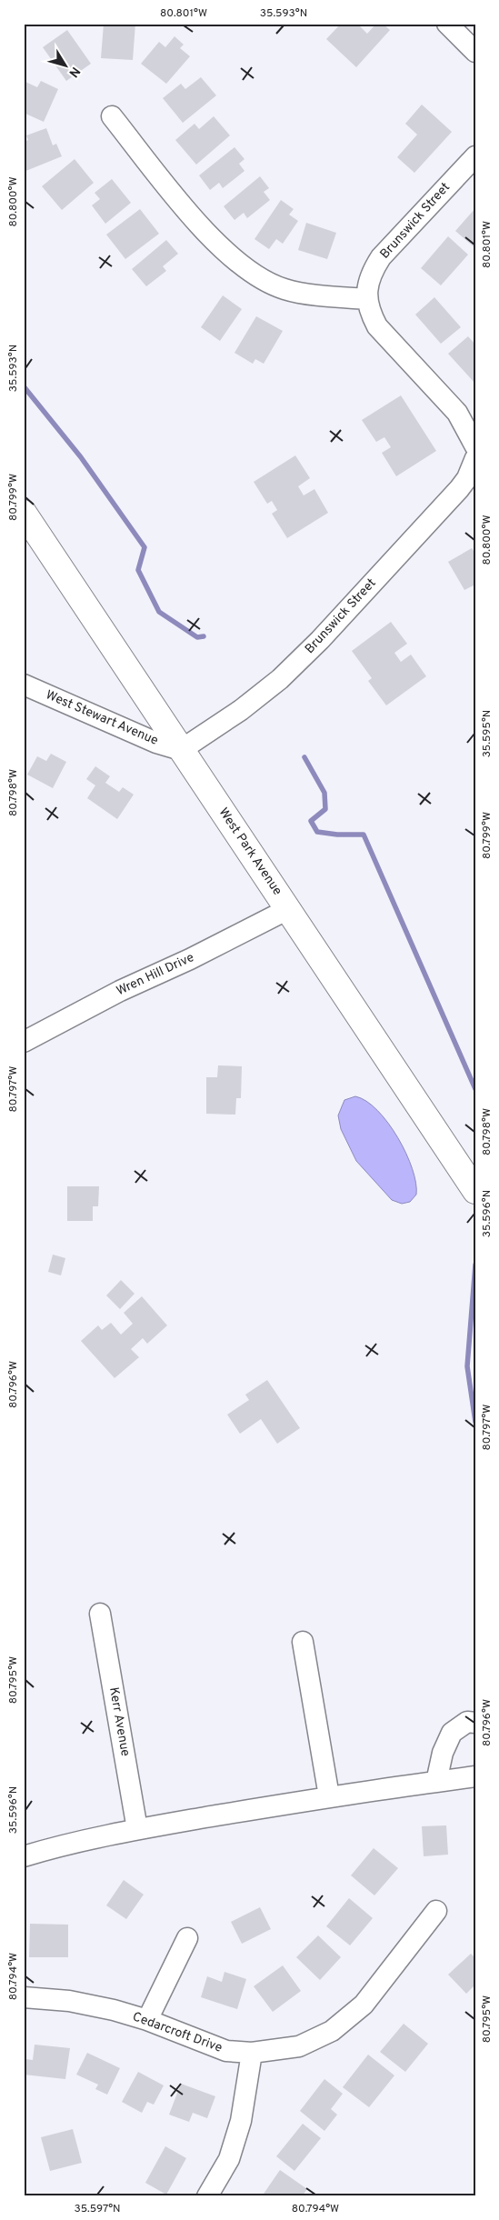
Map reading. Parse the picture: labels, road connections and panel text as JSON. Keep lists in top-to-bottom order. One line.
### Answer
{"streets":{"main road":["West Park Avenue"],"street":["Brunswick Street","West Stewart Avenue","Wren Hill Drive","Kerr Avenue","Cedarcroft Drive"]},"crossings":[["Brunswick Street","West Stewart Avenue"],["Brunswick Street","West Park Avenue"],["West Stewart Avenue","West Park Avenue"],["West Park Avenue","Wren Hill Drive"]],"north":"bottom right","coordinates":["80.801°W","35.593°N","80.800°W","80.799°W","35.595°N","80.798°W","80.797°W","35.596°N","80.796°W","80.795°W","80.794°W","35.597°N"]}
